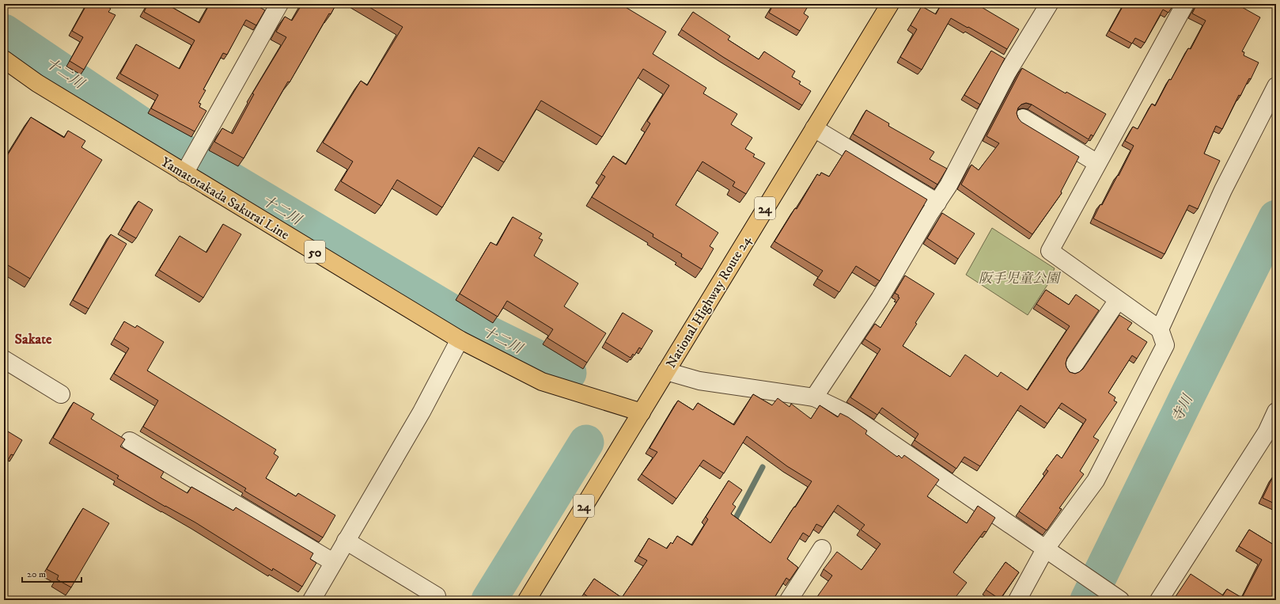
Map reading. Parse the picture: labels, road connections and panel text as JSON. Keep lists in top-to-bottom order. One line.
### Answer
{"streets":{"main road":["Yamatotakada Sakurai Line","24","50","National Highway Route 24"]},"crossings":[["Yamatotakada Sakurai Line","National Highway Route 24"]],"districts":["Sakate"],"water":["十二川","寺川"],"parks":["阪手児童公園"],"scale_bar":"20 m"}
